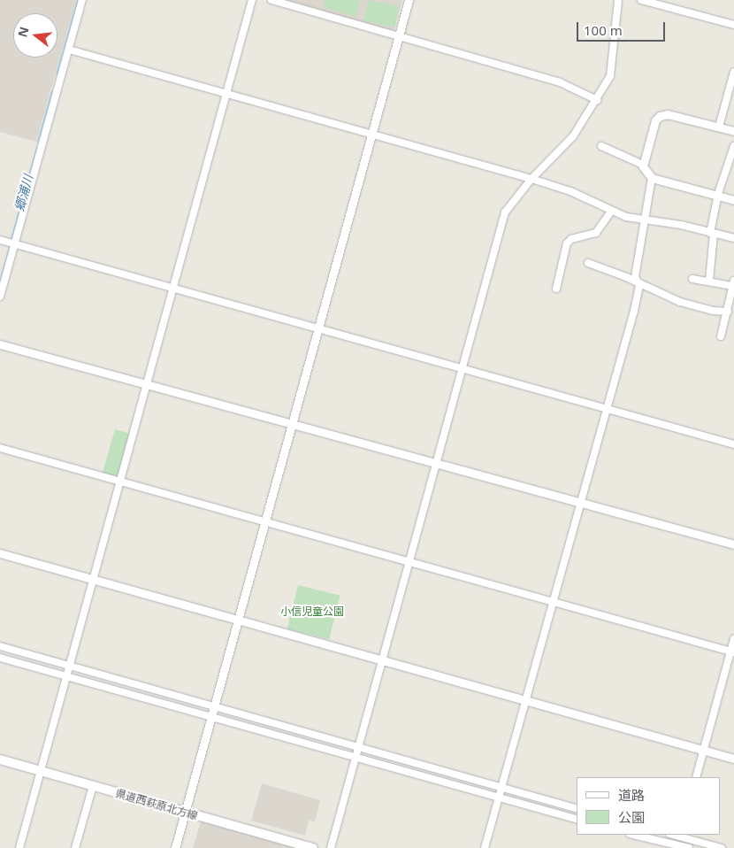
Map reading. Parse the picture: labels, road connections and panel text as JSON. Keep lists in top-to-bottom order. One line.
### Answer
{"streets":{"main road":["県道西萩原北方線"]},"water":["郷浦川"],"parks":["小信児童公園"],"legend":["道路","公園"],"scale_bar":"100 m","north":"left"}
